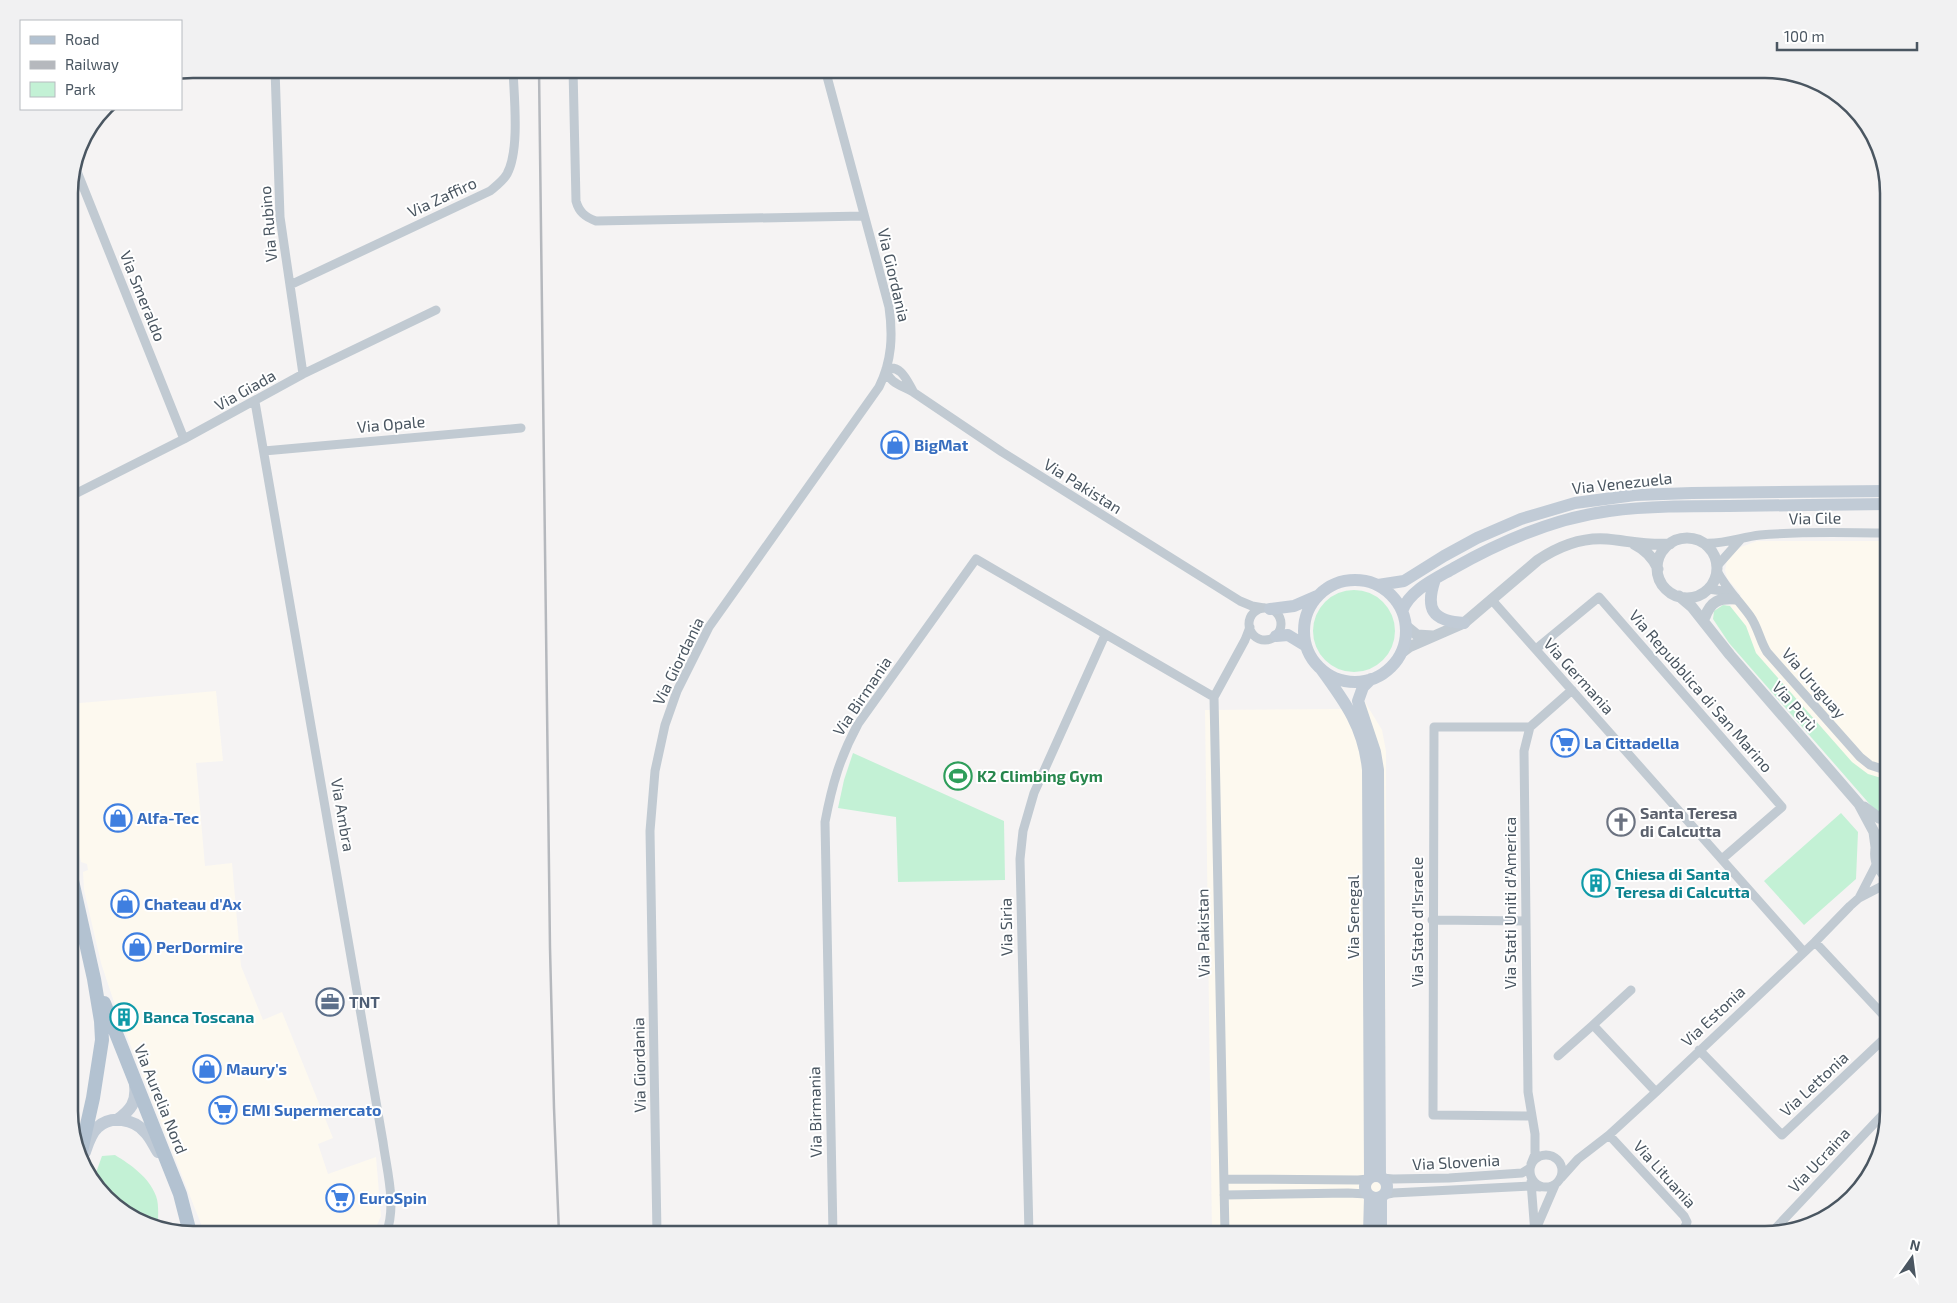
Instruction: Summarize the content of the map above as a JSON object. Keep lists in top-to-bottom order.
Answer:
{
  "streets": {
    "main road": ["Via Venezuela", "Via Senegal", "Via Aurelia Nord"],
    "street": [
      "Via Zaffiro",
      "Via Rubino",
      "Via Giordania",
      "Via Smeraldo",
      "Via Giada",
      "Via Opale",
      "Via Pakistan",
      "Via Cile",
      "Via Germania",
      "Via Uruguay",
      "Via Repubblica di San Marino",
      "Via Birmania",
      "Via Perù",
      "Via Ambra",
      "Via Stati Uniti d'America",
      "Via Stato d'Israele",
      "Via Siria",
      "Via Estonia",
      "Via Lettonia",
      "Via Ucraina",
      "Via Slovenia",
      "Via Lituania"
    ]
  },
  "crossings": [
    ["Via Zaffiro", "Via Rubino"],
    ["Via Rubino", "Via Giada"],
    ["Via Giordania", "Via Pakistan"],
    ["Via Smeraldo", "Via Giada"],
    ["Via Giada", "Via Ambra"],
    ["Via Opale", "Via Ambra"],
    ["Via Venezuela", "Via Pakistan"],
    ["Via Venezuela", "Via Perù"],
    ["Via Venezuela", "Via Senegal"],
    ["Via Pakistan", "Via Birmania"],
    ["Via Pakistan", "Via Slovenia"],
    ["Via Cile", "Via Uruguay"],
    ["Via Cile", "Via Perù"],
    ["Via Germania", "Via Repubblica di San Marino"],
    ["Via Germania", "Via Perù"],
    ["Via Germania", "Via Estonia"],
    ["Via Uruguay", "Via Perù"],
    ["Via Birmania", "Via Siria"],
    ["Via Perù", "Via Senegal"],
    ["Via Perù", "Via Estonia"],
    ["Via Stati Uniti d'America", "Via Stato d'Israele"],
    ["Via Stati Uniti d'America", "Via Estonia"],
    ["Via Stati Uniti d'America", "Via Slovenia"],
    ["Via Senegal", "Via Slovenia"],
    ["Via Estonia", "Via Lettonia"],
    ["Via Estonia", "Via Slovenia"],
    ["Via Estonia", "Via Lituania"]
  ],
  "places": {
    "shop": [
      "BigMat",
      "Alfa-Tec",
      "Chateau d'Ax",
      "PerDormire",
      "Maury's"
    ],
    "supermarket": ["La Cittadella", "EMI Supermercato", "EuroSpin"],
    "sports": ["K2 Climbing Gym"],
    "church": ["Santa Teresa di Calcutta"],
    "building": ["Chiesa di Santa Teresa di Calcutta", "Banca Toscana"],
    "office": ["TNT"]
  },
  "legend": ["Road", "Railway", "Park"],
  "scale_bar": "100 m",
  "north": "top"
}
